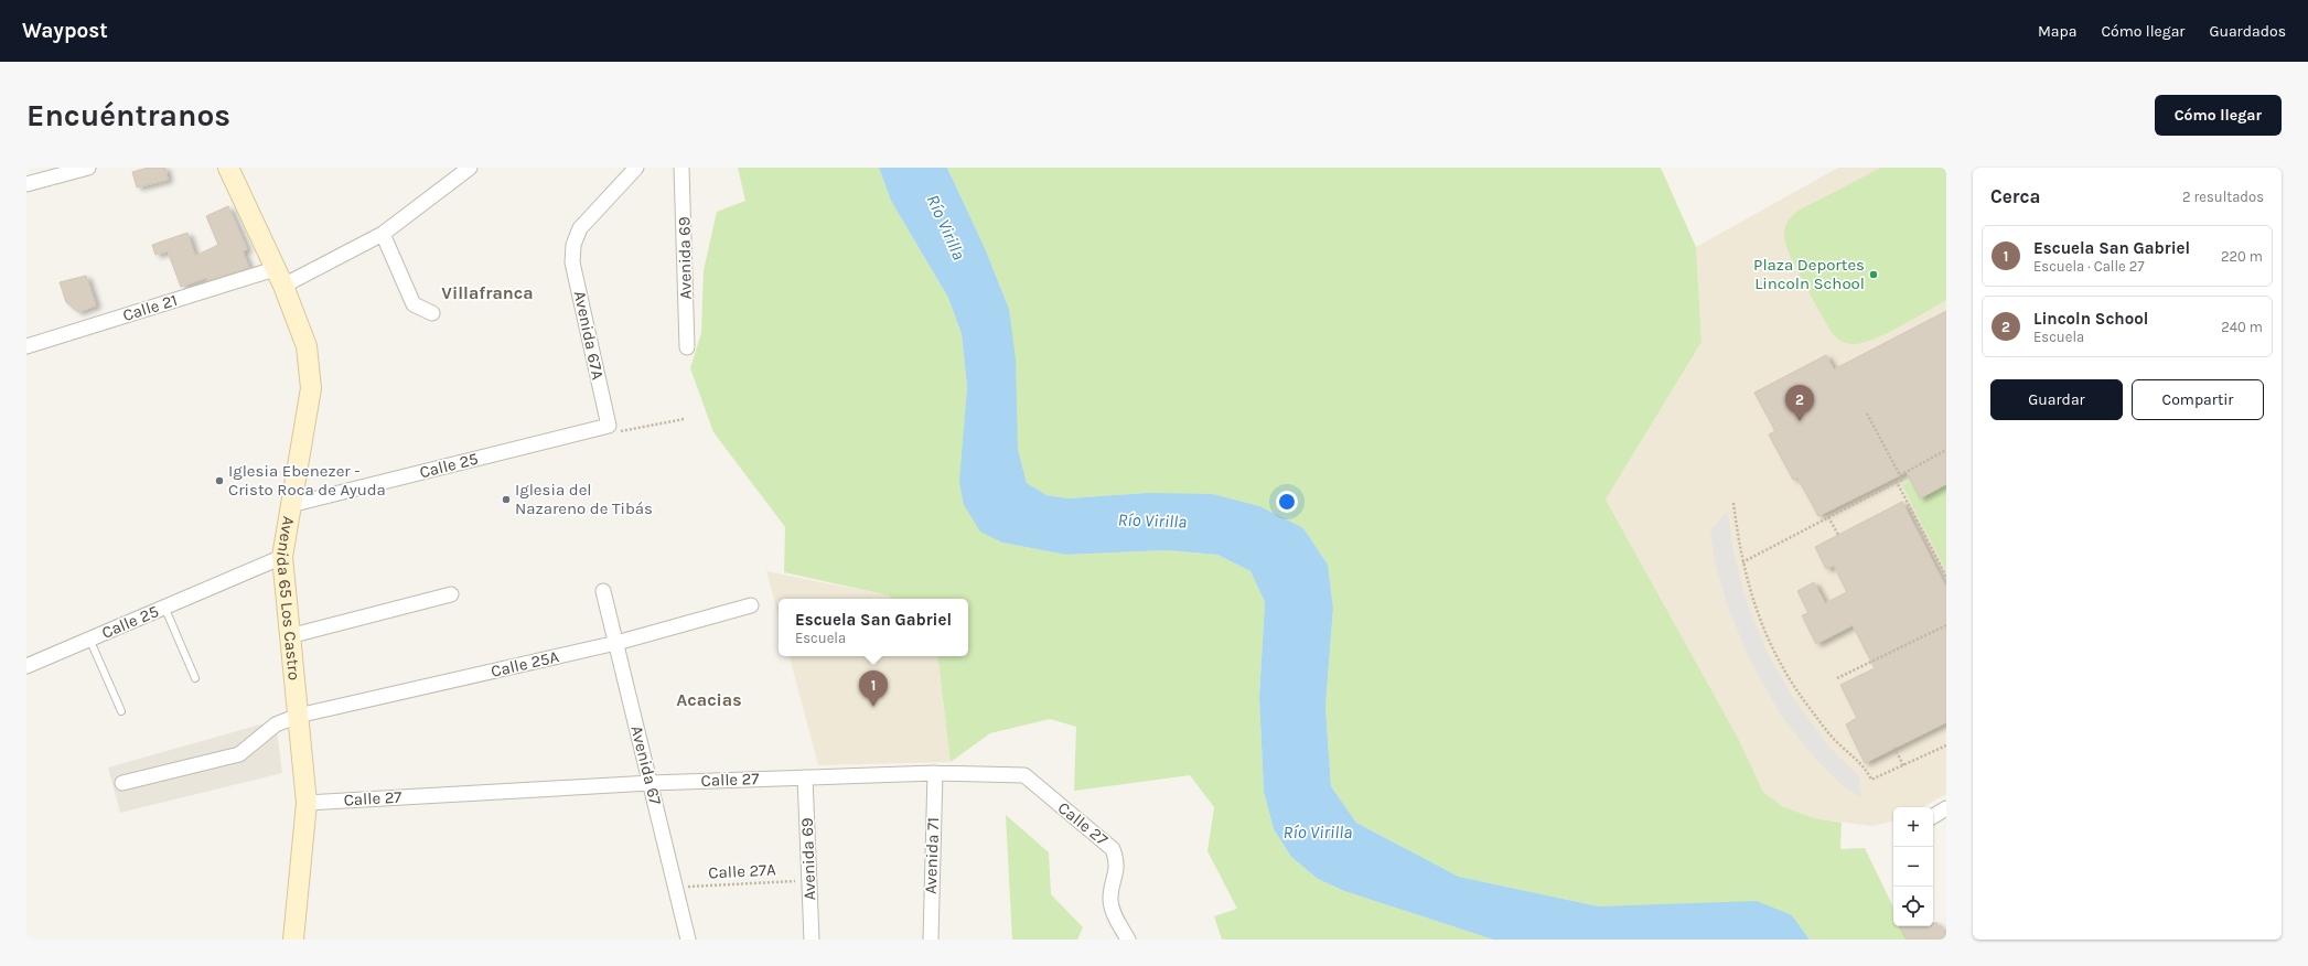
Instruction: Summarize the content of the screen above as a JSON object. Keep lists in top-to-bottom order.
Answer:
{
  "streets": {
    "street": [
      "Avenida 69",
      "Calle 21",
      "Avenida 67A",
      "Calle 25",
      "Avenida 65 Los Castro",
      "Calle 25A",
      "Avenida 67",
      "Calle 27",
      "Avenida 71"
    ],
    "path": ["Calle 27A"]
  },
  "crossings": [
    ["Avenida 69", "Calle 27"],
    ["Avenida 69", "Calle 27A"],
    ["Calle 21", "Avenida 65 Los Castro"],
    ["Avenida 67A", "Calle 25"],
    ["Calle 25", "Avenida 65 Los Castro"],
    ["Avenida 65 Los Castro", "Calle 25A"],
    ["Avenida 65 Los Castro", "Calle 27"],
    ["Calle 25A", "Avenida 67"],
    ["Avenida 67", "Calle 27"],
    ["Avenida 67", "Calle 27A"],
    ["Calle 27", "Avenida 71"]
  ],
  "districts": ["Villafranca", "Acacias"],
  "water": ["Río Virilla"],
  "places": ["Plaza Deportes Lincoln School", "Iglesia Ebenezer - Cristo Roca de Ayuda", "Iglesia del Nazareno de Tibás"],
  "page": {
    "header": "Waypost",
    "nav": ["Mapa", "Cómo llegar", "Guardados"],
    "buttons": [
      "Cómo llegar",
      ["Guardar", "Compartir"]
    ],
    "title": "Encuéntranos",
    "heading": ["Cerca", "2 resultados"],
    "list": [
      {
        "mark": "1",
        "name": "Escuela San Gabriel",
        "note": "Escuela · Calle 27",
        "value": "220 m"
      },
      {
        "mark": "2",
        "name": "Lincoln School",
        "note": "Escuela",
        "value": "240 m"
      }
    ],
    "pins": ["2", "1"],
    "popup": ["Escuela San Gabriel", "Escuela"],
    "map_buttons": ["+", "−"]
  }
}
